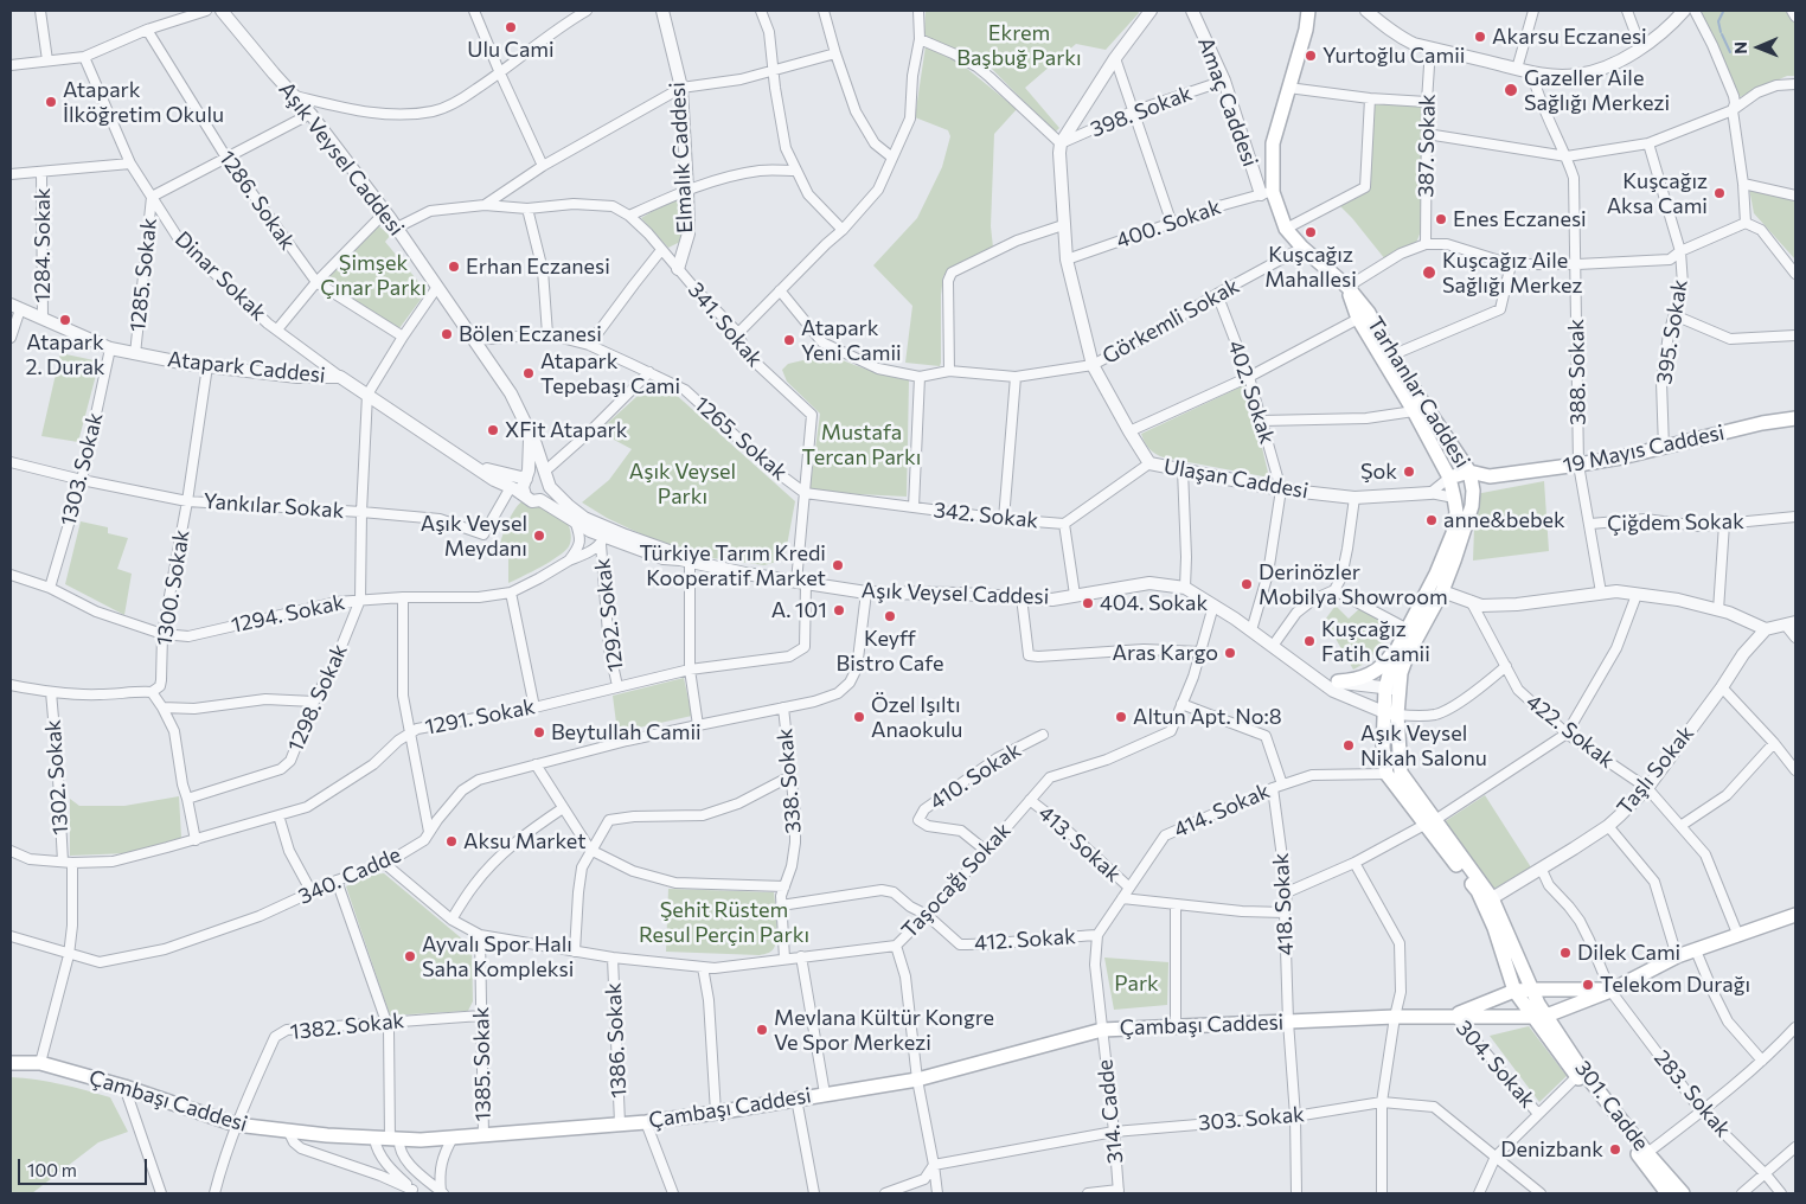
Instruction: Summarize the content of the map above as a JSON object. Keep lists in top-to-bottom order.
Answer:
{
  "streets": {
    "main road": [
      "Tarhanlar Caddesi",
      "19 Mayıs Caddesi",
      "Çambaşı Caddesi",
      "301. Cadde"
    ],
    "street": [
      "Amaç Caddesi",
      "398. Sokak",
      "387. Sokak",
      "Elmalık Caddesi",
      "Aşık Veysel Caddesi",
      "1286. Sokak",
      "400. Sokak",
      "1284. Sokak",
      "1285. Sokak",
      "Dinar Sokak",
      "Görkemli Sokak",
      "341. Sokak",
      "395. Sokak",
      "Atapark Caddesi",
      "388. Sokak",
      "402. Sokak",
      "1265. Sokak",
      "1303. Sokak",
      "Ulaşan Caddesi",
      "Yankılar Sokak",
      "342. Sokak",
      "Çiğdem Sokak",
      "1300. Sokak",
      "1294. Sokak",
      "1292. Sokak",
      "1298. Sokak",
      "1291. Sokak",
      "422. Sokak",
      "Taşlı Sokak",
      "410. Sokak",
      "1302. Sokak",
      "338. Sokak",
      "414. Sokak",
      "413. Sokak",
      "340. Cadde",
      "Taşocağı Sokak",
      "418. Sokak",
      "412. Sokak",
      "1382. Sokak",
      "1386. Sokak",
      "1385. Sokak",
      "304. Sokak",
      "283. Sokak",
      "314. Cadde",
      "303. Sokak"
    ]
  },
  "crossings": [
    ["Amaç Caddesi", "398. Sokak"],
    ["Amaç Caddesi", "400. Sokak"],
    ["Amaç Caddesi", "Tarhanlar Caddesi"],
    ["398. Sokak", "Ulaşan Caddesi"],
    ["Elmalık Caddesi", "341. Sokak"],
    ["Aşık Veysel Caddesi", "341. Sokak"],
    ["Aşık Veysel Caddesi", "Atapark Caddesi"],
    ["Aşık Veysel Caddesi", "402. Sokak"],
    ["Aşık Veysel Caddesi", "Tarhanlar Caddesi"],
    ["Aşık Veysel Caddesi", "1265. Sokak"],
    ["Aşık Veysel Caddesi", "1294. Sokak"],
    ["Aşık Veysel Caddesi", "1292. Sokak"],
    ["Aşık Veysel Caddesi", "1291. Sokak"],
    ["Aşık Veysel Caddesi", "340. Cadde"],
    ["Aşık Veysel Caddesi", "Taşocağı Sokak"],
    ["400. Sokak", "Tarhanlar Caddesi"],
    ["400. Sokak", "Ulaşan Caddesi"],
    ["1284. Sokak", "Atapark Caddesi"],
    ["1285. Sokak", "Dinar Sokak"],
    ["1285. Sokak", "Atapark Caddesi"],
    ["Dinar Sokak", "Atapark Caddesi"],
    ["Görkemli Sokak", "402. Sokak"],
    ["Görkemli Sokak", "Tarhanlar Caddesi"],
    ["Görkemli Sokak", "Ulaşan Caddesi"],
    ["341. Sokak", "1265. Sokak"],
    ["341. Sokak", "342. Sokak"],
    ["341. Sokak", "1291. Sokak"],
    ["395. Sokak", "19 Mayıs Caddesi"],
    ["Atapark Caddesi", "1303. Sokak"],
    ["Atapark Caddesi", "Yankılar Sokak"],
    ["Atapark Caddesi", "1300. Sokak"],
    ["388. Sokak", "19 Mayıs Caddesi"],
    ["388. Sokak", "Çiğdem Sokak"],
    ["402. Sokak", "Ulaşan Caddesi"],
    ["Tarhanlar Caddesi", "Taşlı Sokak"],
    ["Tarhanlar Caddesi", "414. Sokak"],
    ["Tarhanlar Caddesi", "Çambaşı Caddesi"],
    ["Tarhanlar Caddesi", "301. Cadde"],
    ["1265. Sokak", "342. Sokak"],
    ["1303. Sokak", "Yankılar Sokak"],
    ["1303. Sokak", "1294. Sokak"],
    ["Ulaşan Caddesi", "342. Sokak"],
    ["Yankılar Sokak", "1300. Sokak"],
    ["1300. Sokak", "1294. Sokak"],
    ["1294. Sokak", "1292. Sokak"],
    ["1294. Sokak", "1298. Sokak"],
    ["1292. Sokak", "1291. Sokak"],
    ["1291. Sokak", "1302. Sokak"],
    ["422. Sokak", "Taşlı Sokak"],
    ["422. Sokak", "Çambaşı Caddesi"],
    ["Taşlı Sokak", "283. Sokak"],
    ["410. Sokak", "Taşocağı Sokak"],
    ["1302. Sokak", "340. Cadde"],
    ["1302. Sokak", "Çambaşı Caddesi"],
    ["338. Sokak", "340. Cadde"],
    ["338. Sokak", "Taşocağı Sokak"],
    ["338. Sokak", "412. Sokak"],
    ["414. Sokak", "413. Sokak"],
    ["414. Sokak", "418. Sokak"],
    ["414. Sokak", "412. Sokak"],
    ["414. Sokak", "Çambaşı Caddesi"],
    ["414. Sokak", "314. Cadde"],
    ["413. Sokak", "Taşocağı Sokak"],
    ["Taşocağı Sokak", "418. Sokak"],
    ["Taşocağı Sokak", "412. Sokak"],
    ["Taşocağı Sokak", "1386. Sokak"],
    ["Taşocağı Sokak", "1385. Sokak"],
    ["418. Sokak", "Çambaşı Caddesi"],
    ["418. Sokak", "303. Sokak"],
    ["Çambaşı Caddesi", "1382. Sokak"],
    ["Çambaşı Caddesi", "1386. Sokak"],
    ["Çambaşı Caddesi", "1385. Sokak"],
    ["Çambaşı Caddesi", "304. Sokak"],
    ["Çambaşı Caddesi", "283. Sokak"],
    ["Çambaşı Caddesi", "301. Cadde"],
    ["Çambaşı Caddesi", "314. Cadde"],
    ["1382. Sokak", "1385. Sokak"],
    ["314. Cadde", "303. Sokak"]
  ],
  "parks": [
    "Ekrem Başbuğ Parkı",
    "Şimşek Çınar Parkı",
    "Mustafa Tercan Parkı",
    "Aşık Veysel Parkı",
    "Şehit Rüstem Resul Perçin Parkı",
    "Park"
  ],
  "places": [
    "Ulu Cami",
    "Akarsu Eczanesi",
    "Yurtoğlu Camii",
    "Gazeller Aile Sağlığı Merkezi",
    "Atapark İlköğretim Okulu",
    "Kuşcağız Aksa Cami",
    "Enes Eczanesi",
    "Kuşcağız Mahallesi",
    "Erhan Eczanesi",
    "Kuşcağız Aile Sağlığı Merkez",
    "Atapark 2. Durak",
    "Bölen Eczanesi",
    "Atapark Yeni Camii",
    "Atapark Tepebaşı Cami",
    "XFit Atapark",
    "Şok",
    "anne&bebek",
    "Aşık Veysel Meydanı",
    "Türkiye Tarım Kredi Kooperatif Market",
    "Derinözler Mobilya Showroom",
    "404. Sokak",
    "A. 101",
    "Keyff Bistro Cafe",
    "Kuşcağız Fatih Camii",
    "Aras Kargo",
    "Özel Işıltı Anaokulu",
    "Altun Apt. No:8",
    "Beytullah Camii",
    "Aşık Veysel Nikah Salonu",
    "Aksu Market",
    "Dilek Cami",
    "Ayvalı Spor Halı Saha Kompleksi",
    "Telekom Durağı",
    "Mevlana Kültür Kongre Ve Spor Merkezi",
    "Denizbank"
  ],
  "scale_bar": "100 m",
  "north": "left"
}
